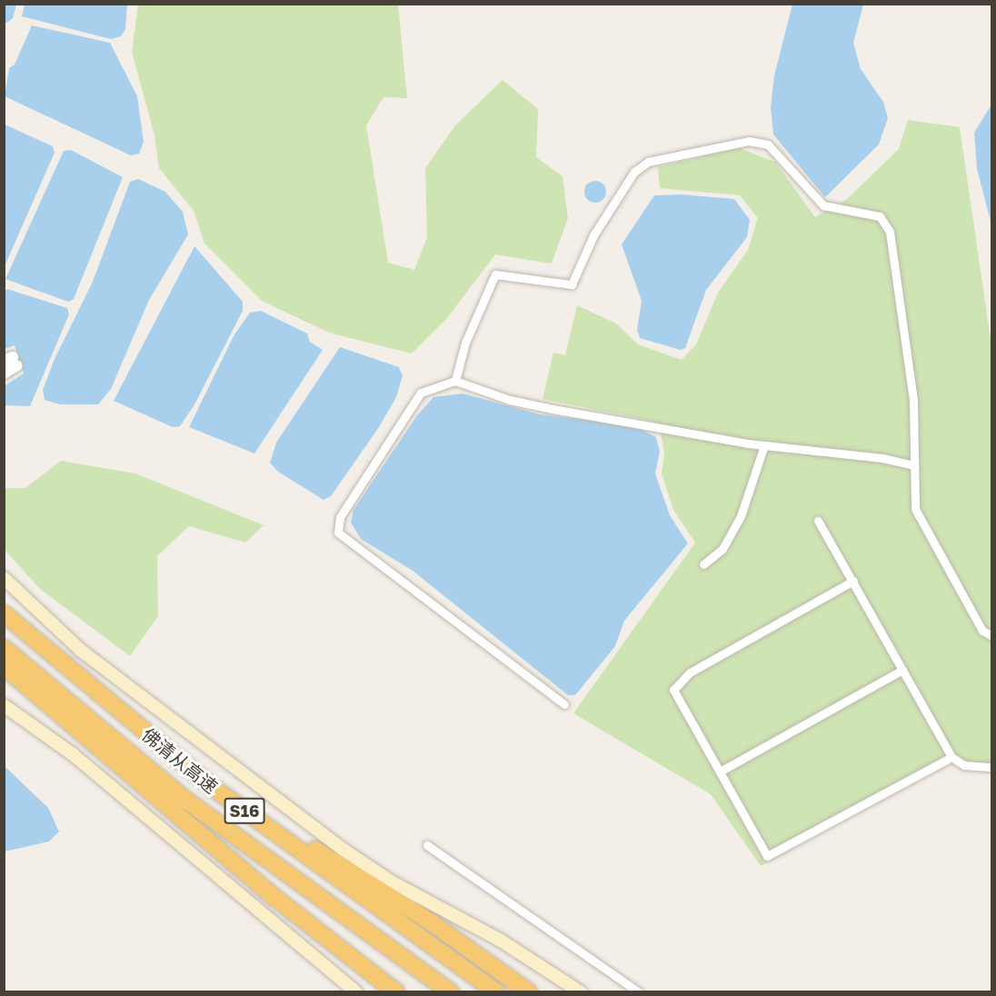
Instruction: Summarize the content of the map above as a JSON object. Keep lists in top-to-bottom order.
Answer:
{
  "streets": {
    "highway": ["佛清从高速", "S16"]
  }
}
